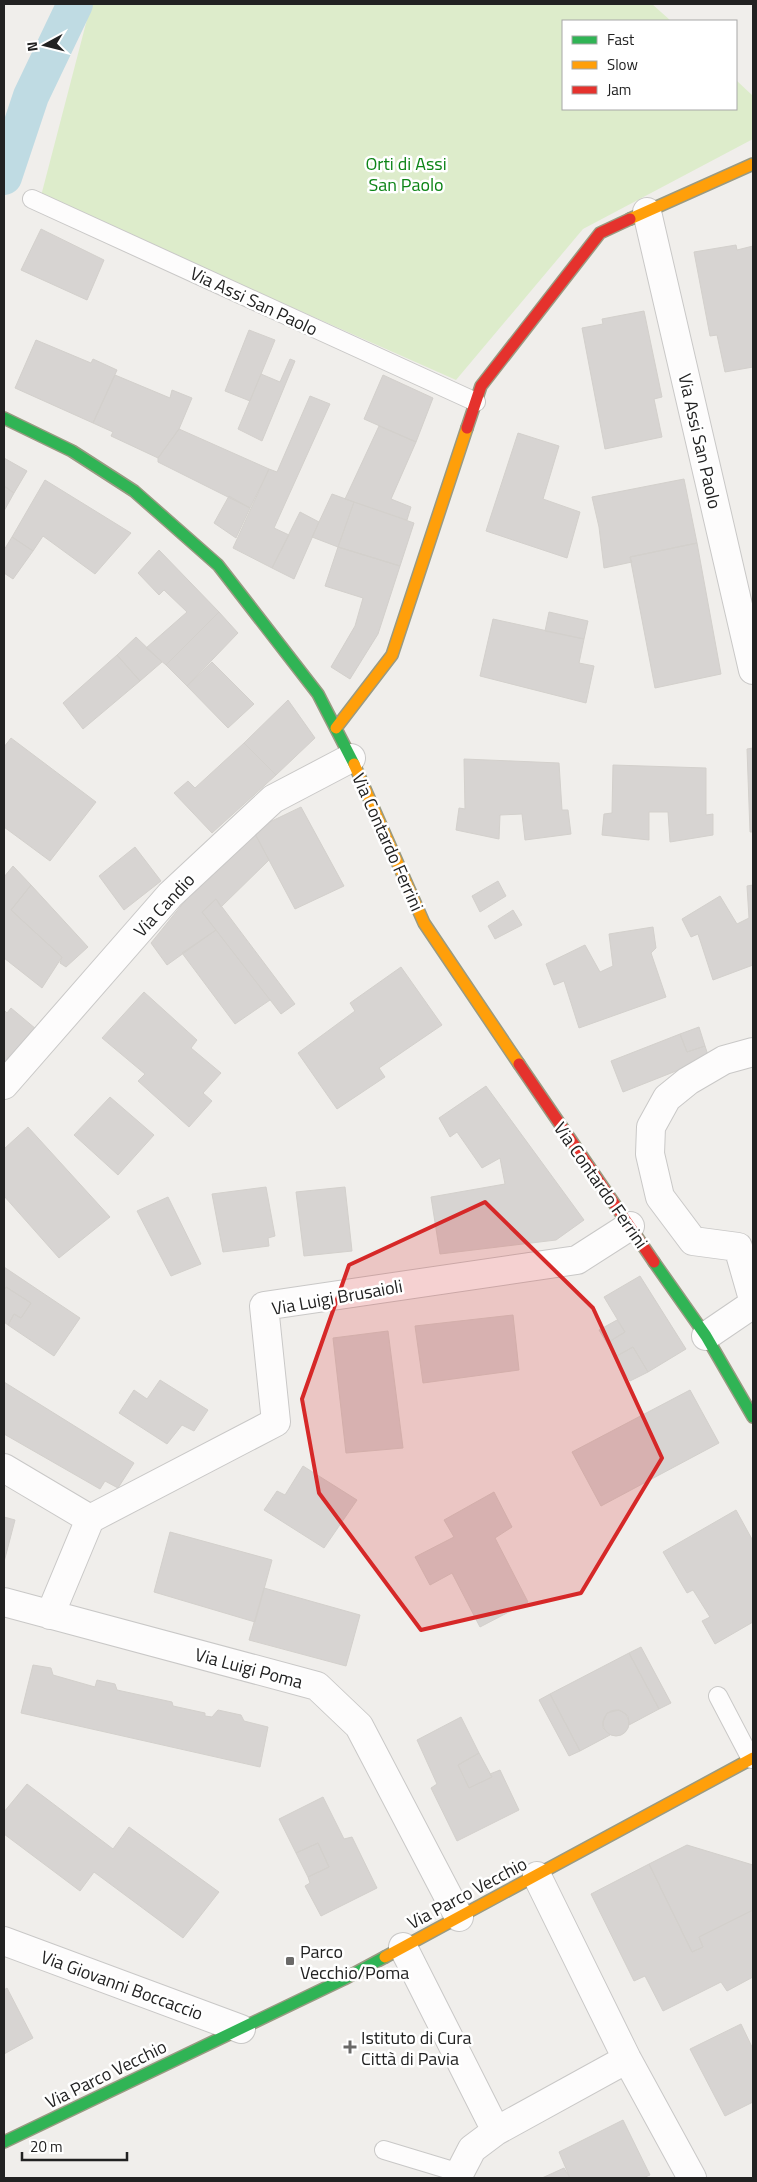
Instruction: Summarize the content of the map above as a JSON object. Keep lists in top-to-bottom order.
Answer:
{
  "streets": {
    "street": [
      "Via Assi San Paolo",
      "Via Contardo Ferrini",
      "Via Candio",
      "Via Luigi Brusaioli",
      "Via Luigi Poma",
      "Via Parco Vecchio",
      "Via Giovanni Boccaccio"
    ]
  },
  "crossings": [
    ["Via Contardo Ferrini", "Via Candio"],
    ["Via Contardo Ferrini", "Via Luigi Brusaioli"],
    ["Via Luigi Poma", "Via Parco Vecchio"],
    ["Via Parco Vecchio", "Via Giovanni Boccaccio"]
  ],
  "parks": ["Orti di Assi San Paolo"],
  "places": {
    "transit": ["Parco Vecchio/Poma"],
    "health": ["Istituto di Cura Città di Pavia"]
  },
  "legend": ["Fast", "Slow", "Jam"],
  "scale_bar": "20 m",
  "north": "left"
}
